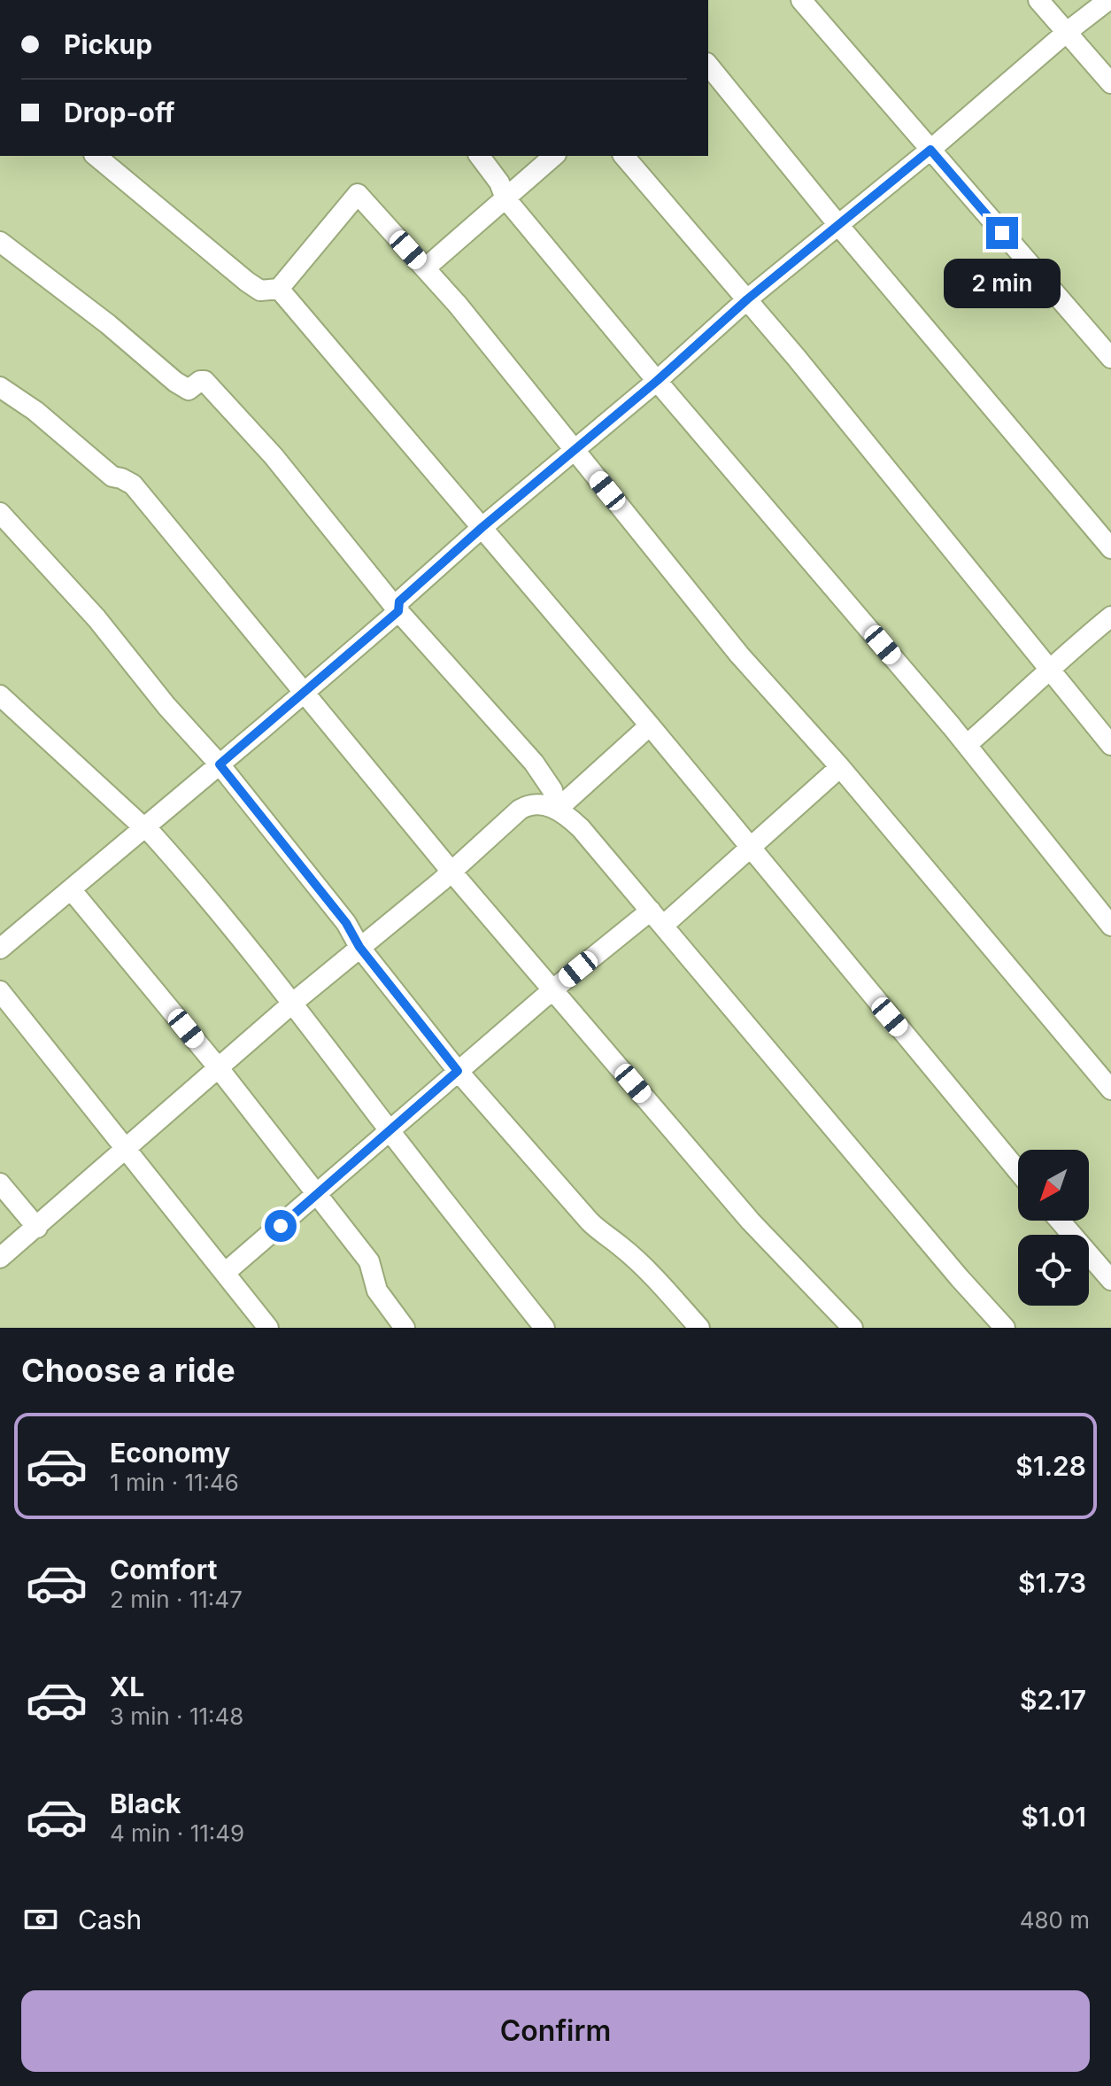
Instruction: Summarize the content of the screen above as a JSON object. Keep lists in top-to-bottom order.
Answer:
{
  "north": "bottom left",
  "page": {
    "banner": ["Pickup", "Drop-off"],
    "bubble": "2 min",
    "heading": "Choose a ride",
    "list": [
      {
        "name": "Economy",
        "note": "1 min · 11:46",
        "value": "$1.28"
      },
      {
        "name": "Comfort",
        "note": "2 min · 11:47",
        "value": "$1.73"
      },
      {
        "name": "XL",
        "note": "3 min · 11:48",
        "value": "$2.17"
      },
      {
        "name": "Black",
        "note": "4 min · 11:49",
        "value": "$1.01"
      }
    ],
    "pay": ["Cash", "480 m"],
    "buttons": "Confirm"
  }
}
